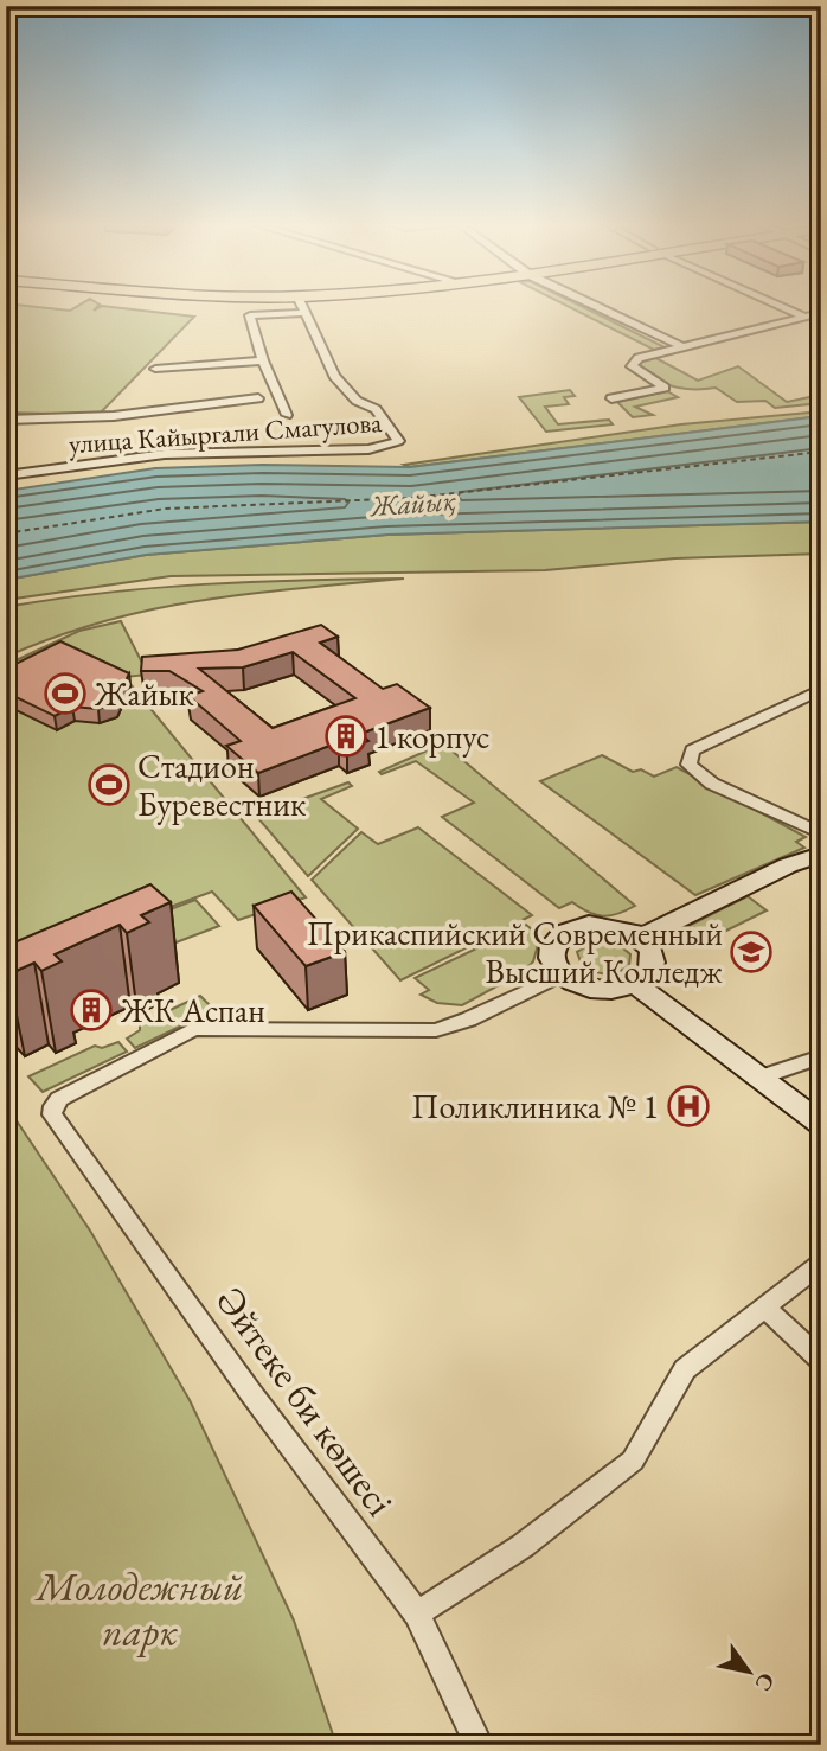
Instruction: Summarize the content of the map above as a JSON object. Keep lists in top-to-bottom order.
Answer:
{
  "streets": {
    "street": ["улица Кайыргали Смагулова", "Әйтеке би көшесі"]
  },
  "water": ["Жайық"],
  "parks": ["Молодежный парк"],
  "places": {
    "sports": ["Жайык", "Стадион Буревестник"],
    "building": ["1 корпус", "ЖК Аспан"],
    "school or university": ["Прикаспийский Современный Высший Колледж"],
    "hospital": ["Поликлиника № 1"]
  },
  "north": "bottom right"
}
